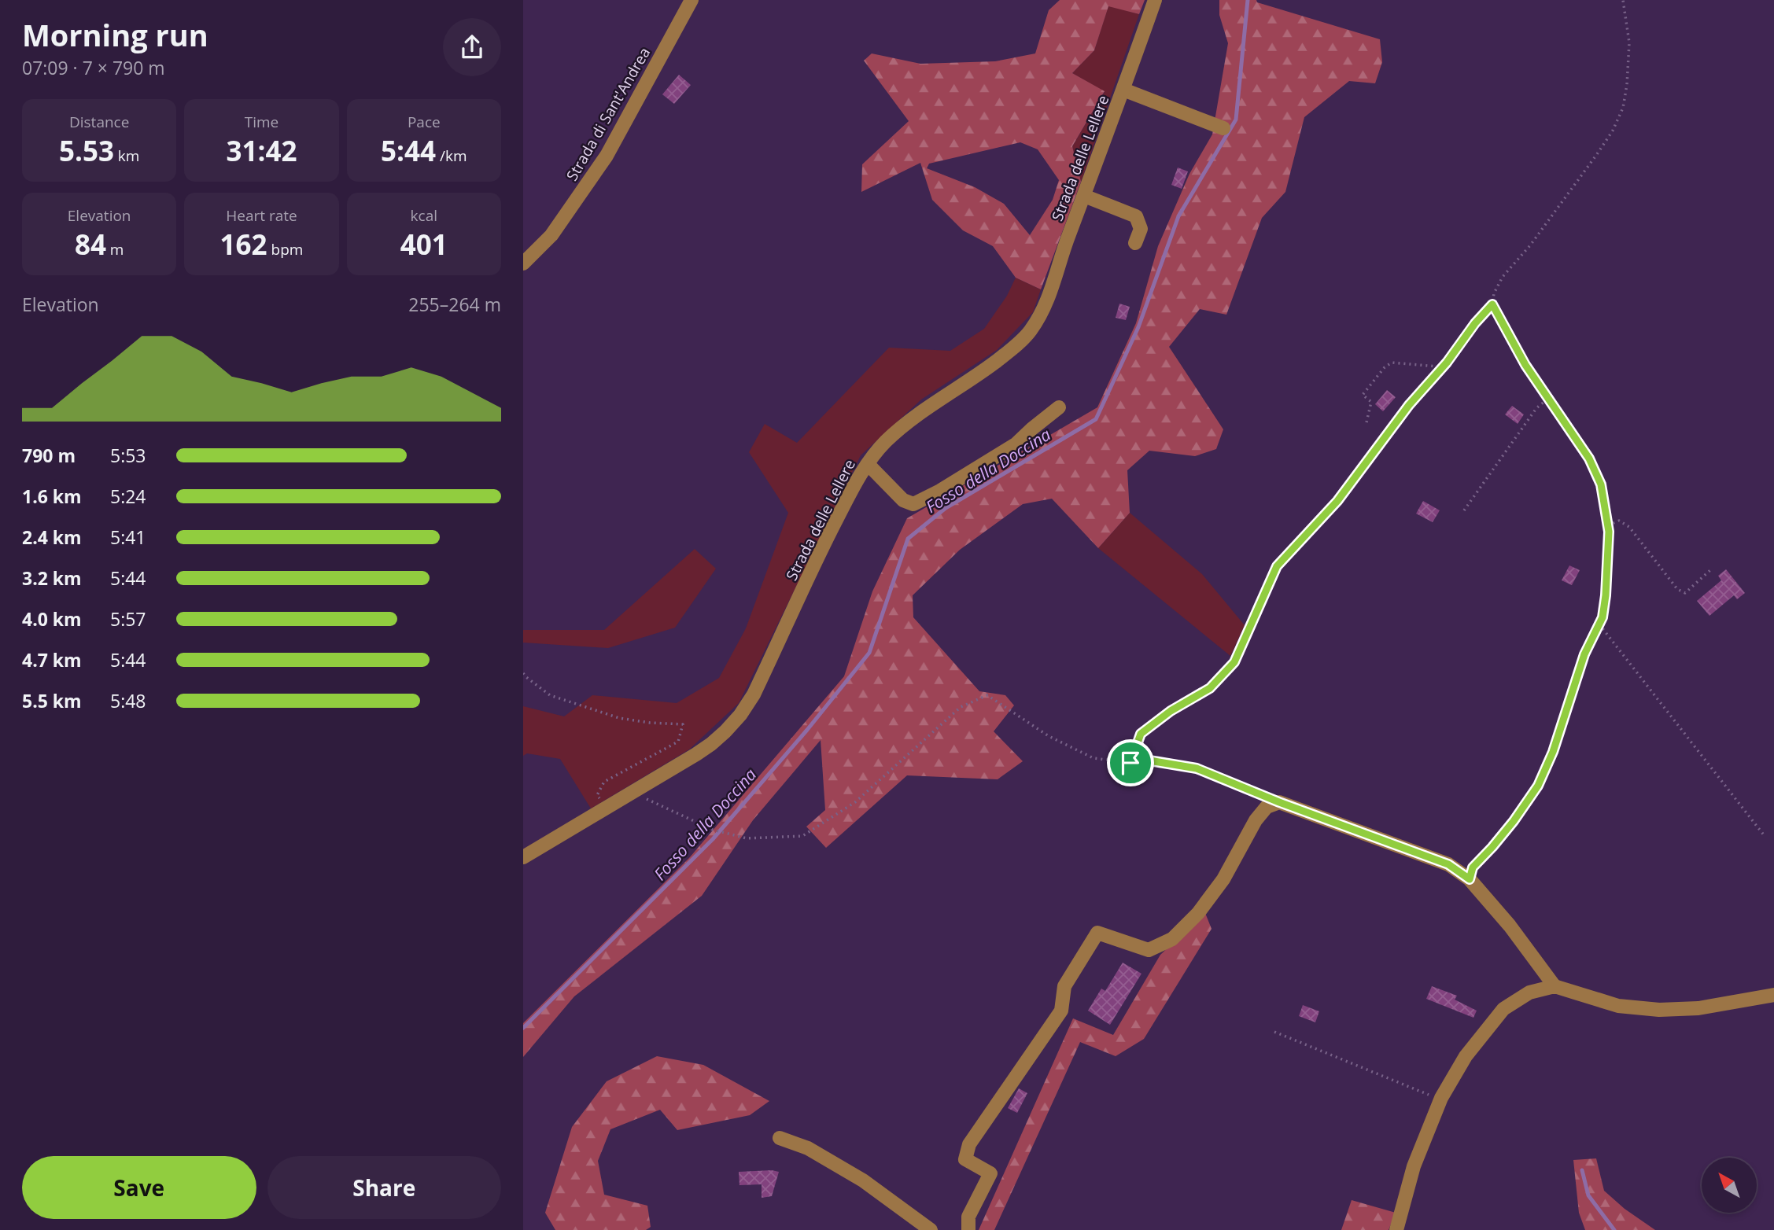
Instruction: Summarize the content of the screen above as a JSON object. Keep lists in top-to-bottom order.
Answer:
{
  "streets": {
    "street": ["Strada di Sant'Andrea", "Strada delle Lellere"]
  },
  "water": ["Fosso della Doccina"],
  "north": "top left",
  "page": {
    "heading": ["Morning run", "07:09 · 7 × 790 m"],
    "stats": [
      ["Distance", "5.53 km"],
      ["Time", "31:42"],
      ["Pace", "5:44 /km"],
      ["Elevation", "84 m"],
      ["Heart rate", "162 bpm"],
      ["kcal", "401"]
    ],
    "chart": ["Elevation", "255–264 m"],
    "list": [
      {
        "name": "790 m",
        "note": "5:53"
      },
      {
        "name": "1.6 km",
        "note": "5:24"
      },
      {
        "name": "2.4 km",
        "note": "5:41"
      },
      {
        "name": "3.2 km",
        "note": "5:44"
      },
      {
        "name": "4.0 km",
        "note": "5:57"
      },
      {
        "name": "4.7 km",
        "note": "5:44"
      },
      {
        "name": "5.5 km",
        "note": "5:48"
      }
    ],
    "buttons": ["Save", "Share"]
  }
}
